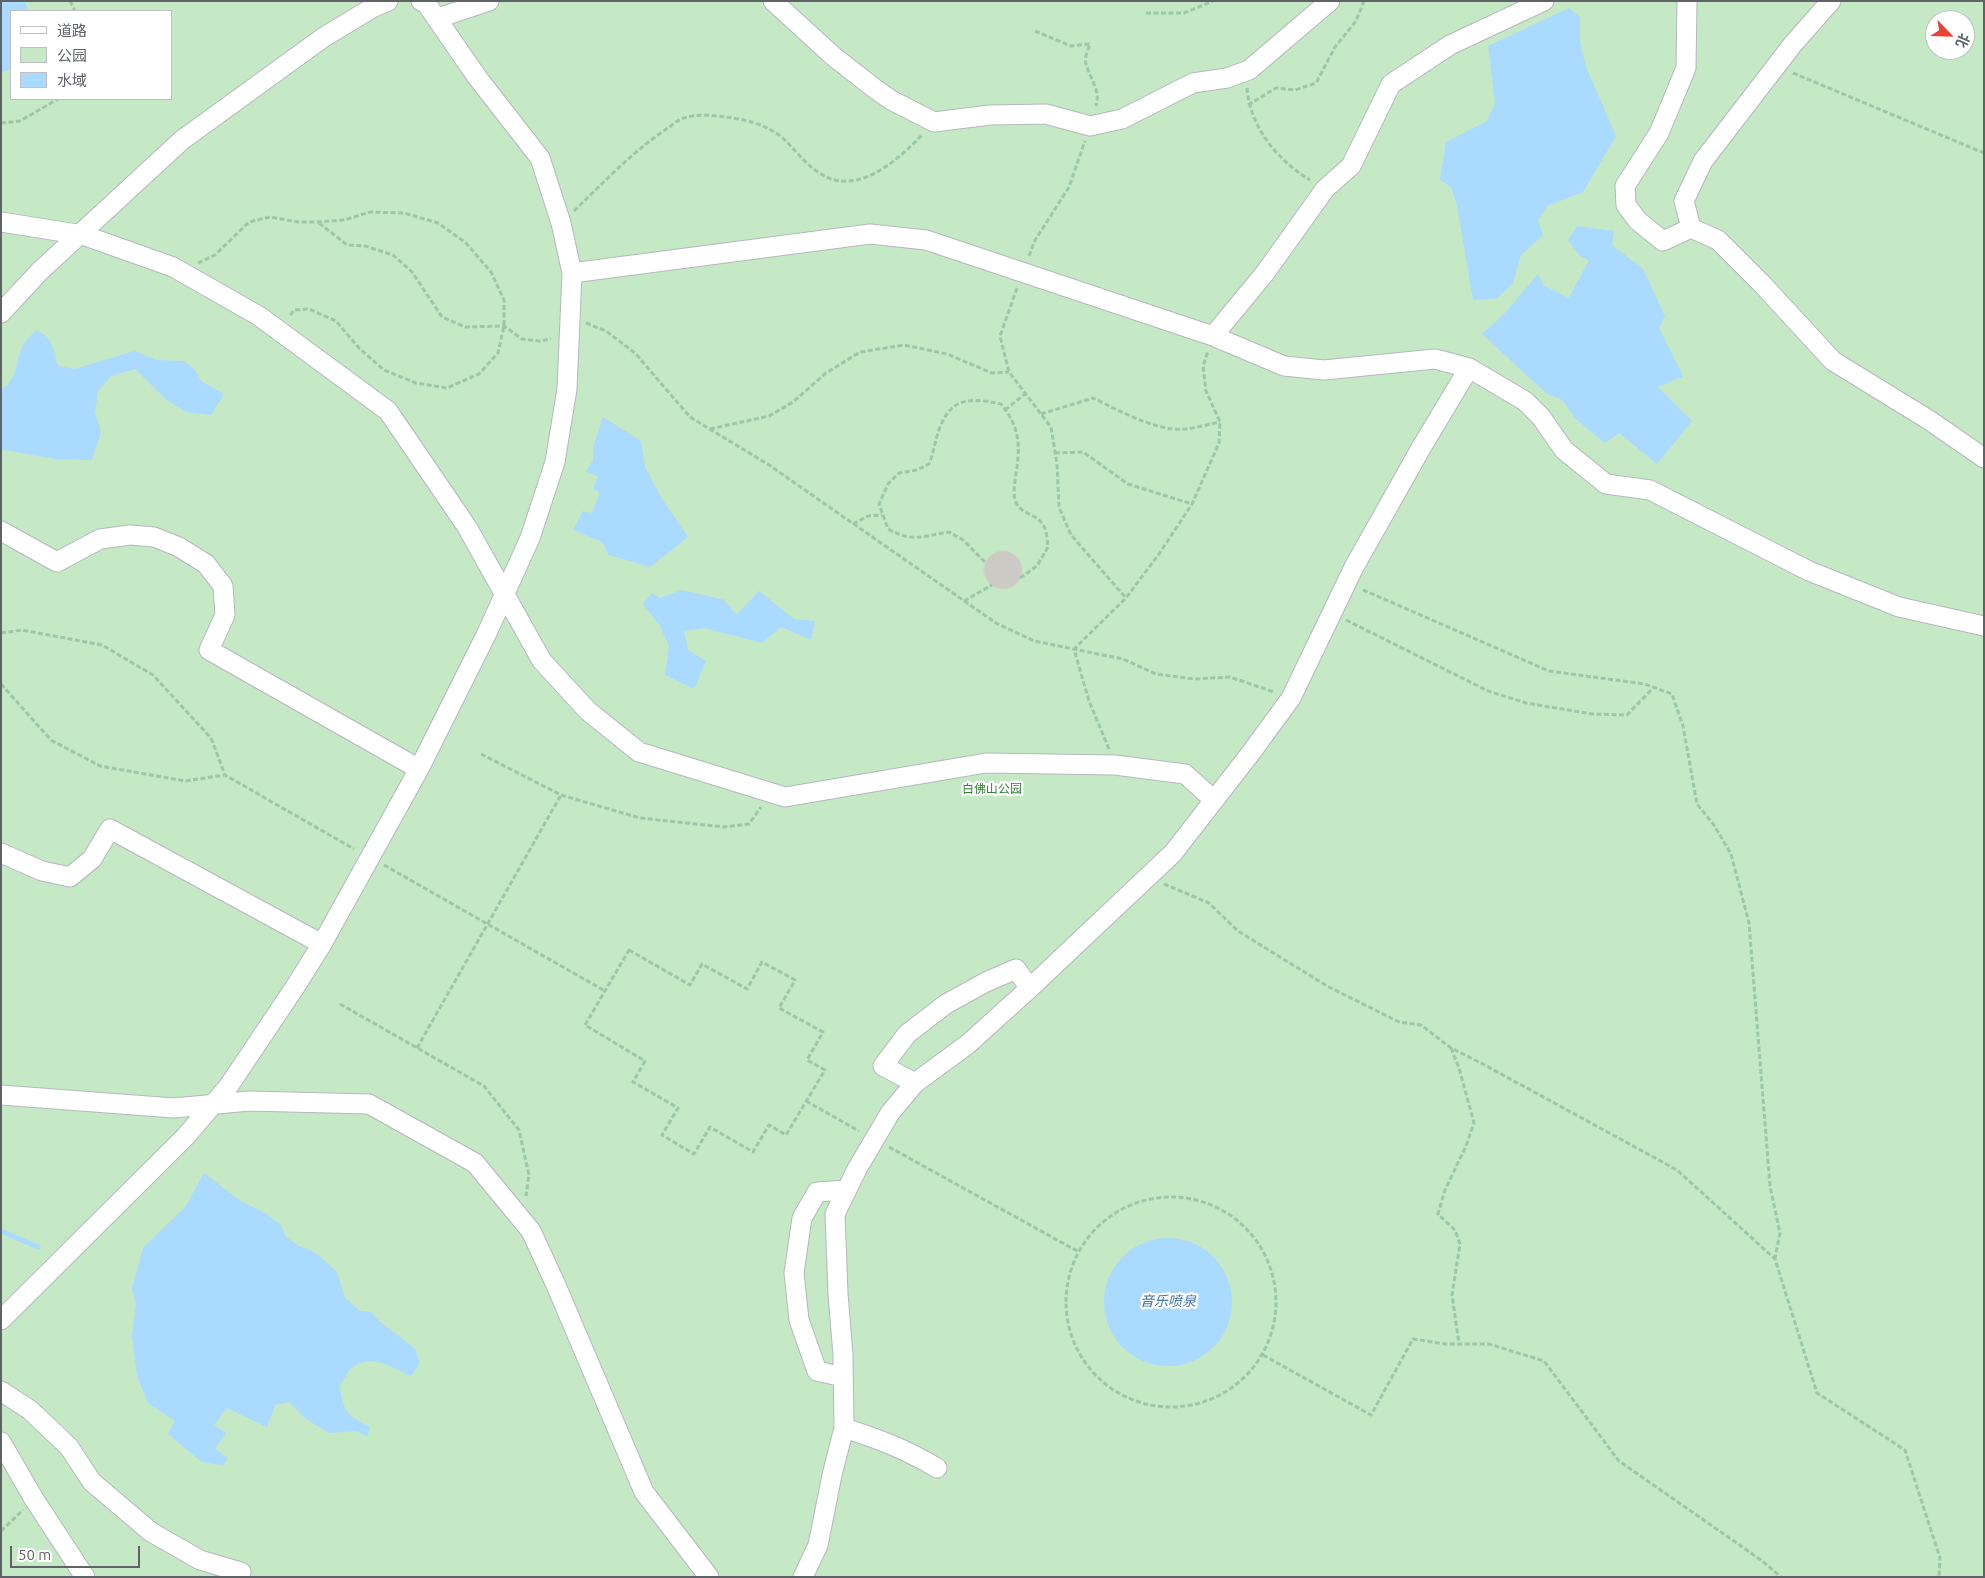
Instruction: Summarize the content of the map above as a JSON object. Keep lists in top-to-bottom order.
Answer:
{
  "water": ["音乐喷泉"],
  "parks": ["白佛山公园"],
  "legend": ["道路", "公园", "水域"],
  "scale_bar": "50 m",
  "north": "bottom right"
}
